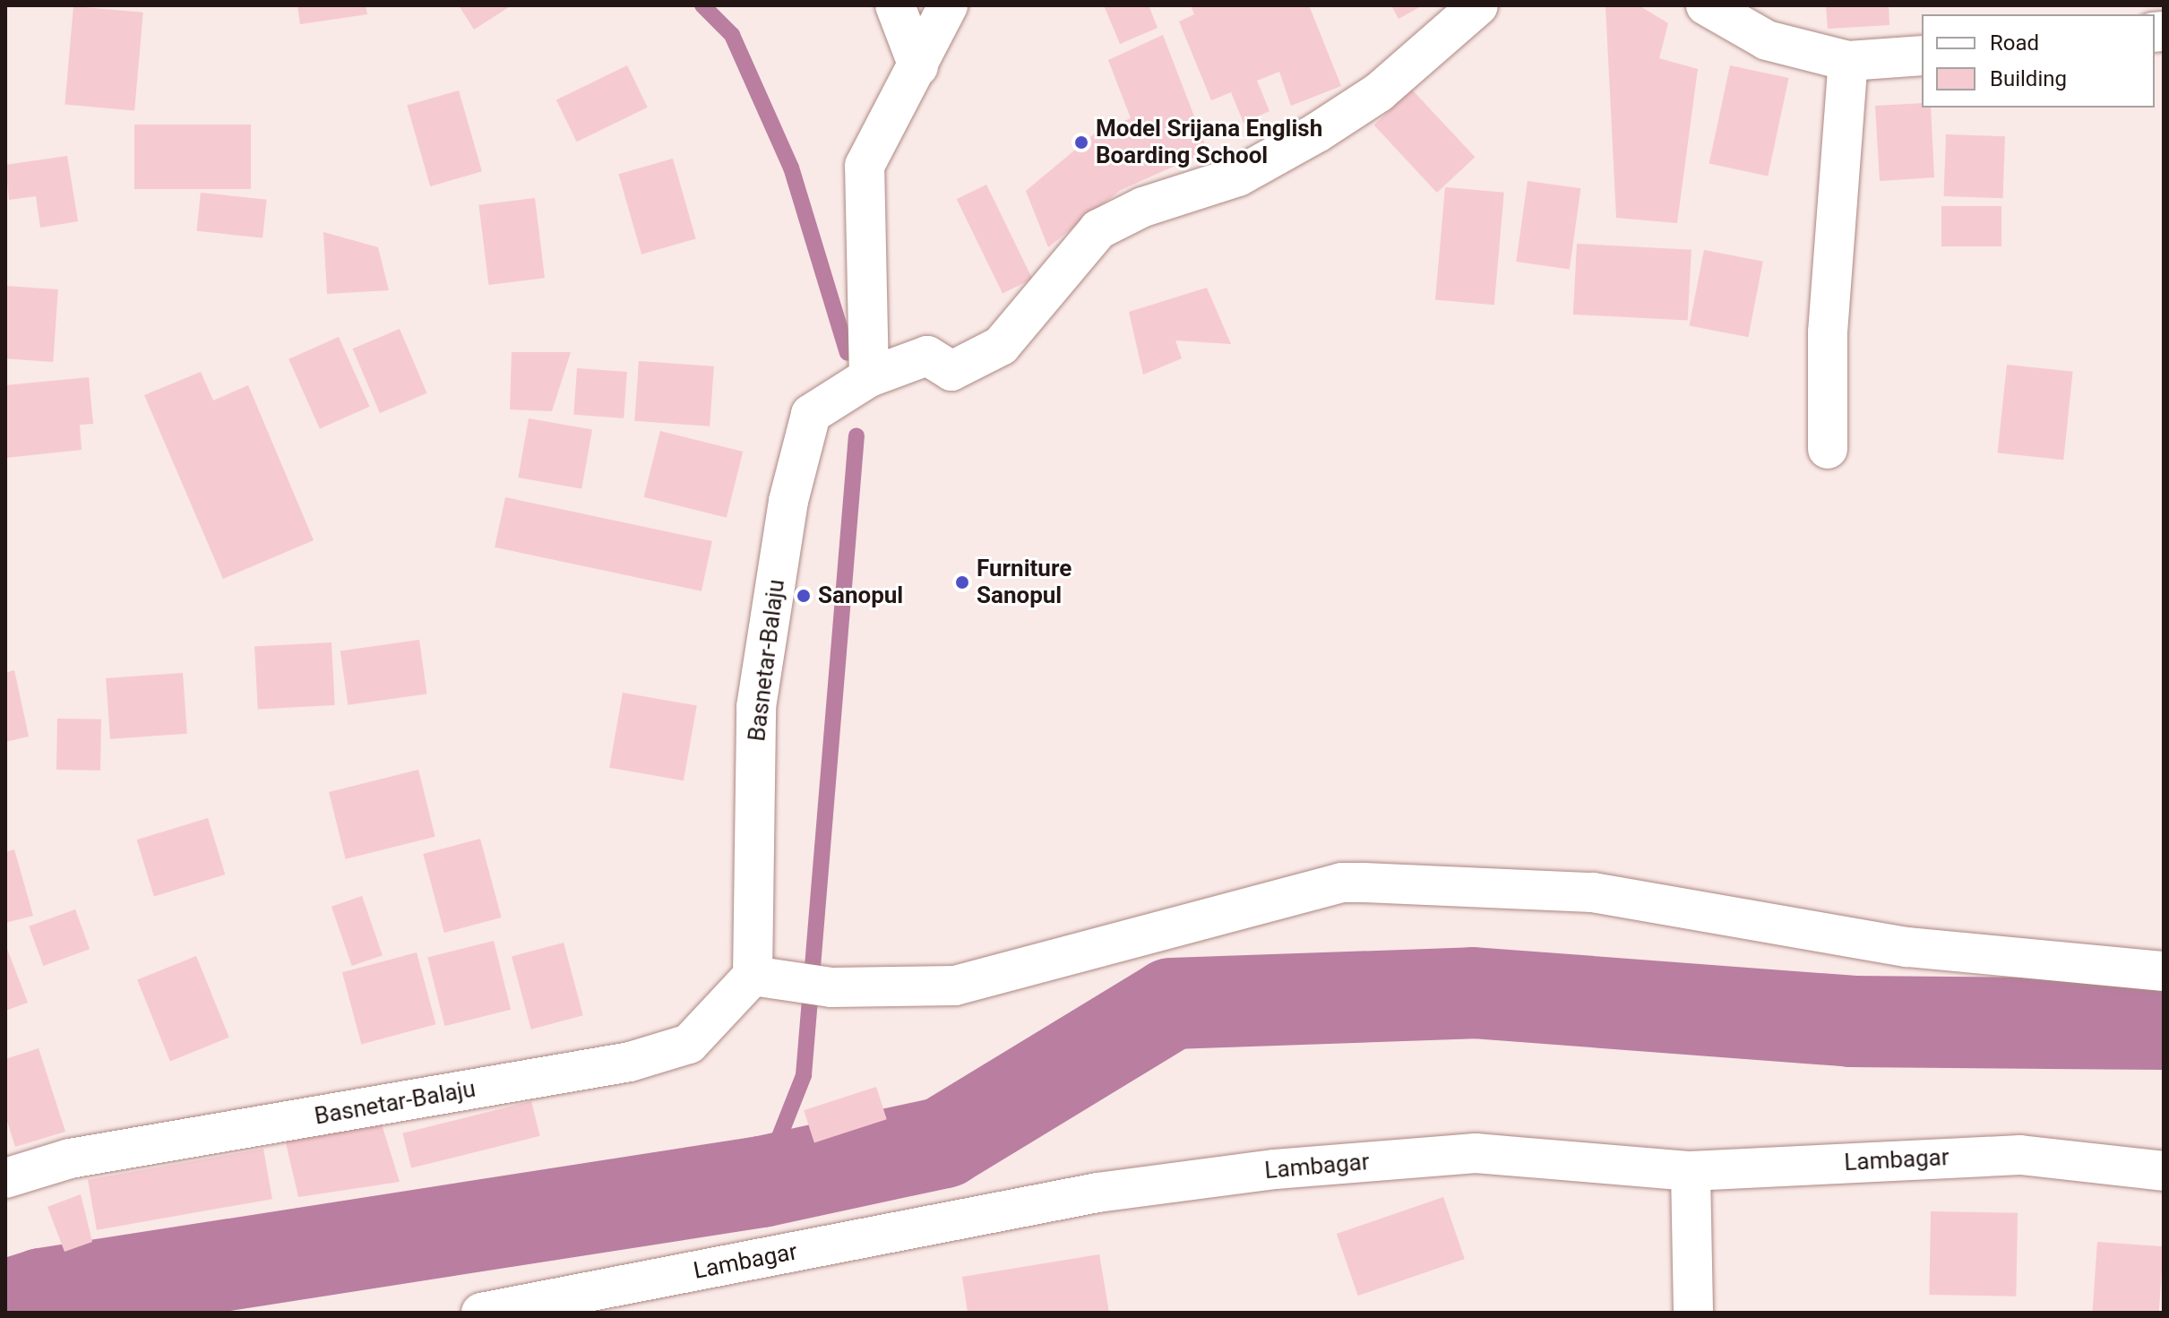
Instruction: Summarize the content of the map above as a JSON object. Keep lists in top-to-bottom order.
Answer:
{
  "streets": {
    "street": ["Basnetar-Balaju", "Lambagar"]
  },
  "places": ["Model Srijana English Boarding School", "Furniture Sanopul", "Sanopul"],
  "legend": ["Road", "Building"]
}
